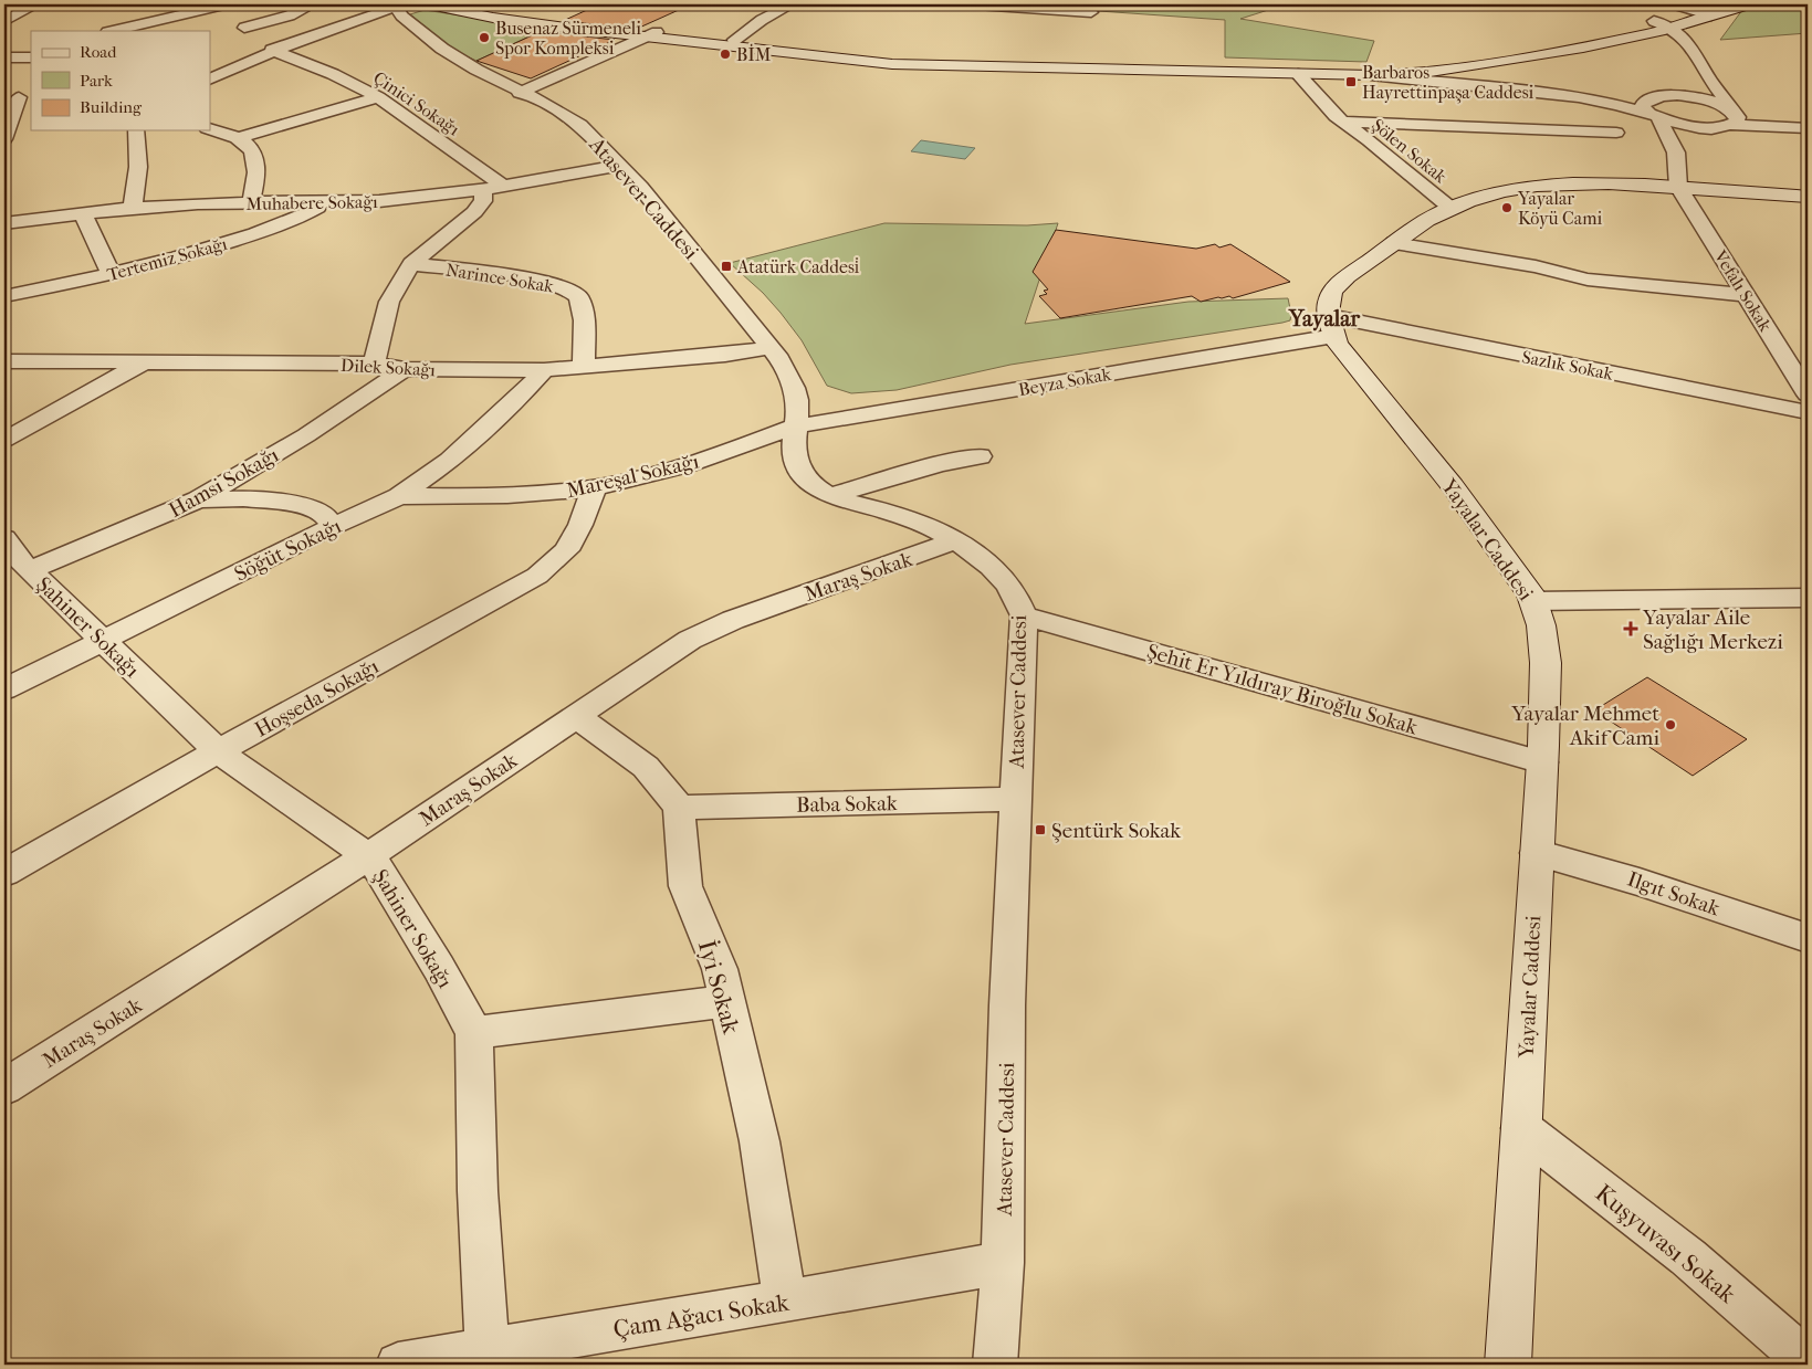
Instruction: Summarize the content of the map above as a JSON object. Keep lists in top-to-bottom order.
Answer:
{
  "streets": {
    "street": [
      "Çinici Sokağı",
      "Şölen Sokak",
      "Atasever Caddesi",
      "Muhabere Sokağı",
      "Tertemiz Sokağı",
      "Narince Sokak",
      "Vefalı Sokak",
      "Sazlık Sokak",
      "Dilek Sokağı",
      "Beyza Sokak",
      "Mareşal Sokağı",
      "Hamsi Sokağı",
      "Yayalar Caddesi",
      "Söğüt Sokağı",
      "Maraş Sokak",
      "Şahiner Sokağı",
      "Şehit Er Yıldıray Biroğlu Sokak",
      "Hoşseda Sokağı",
      "Baba Sokak",
      "Ilgıt Sokak",
      "İyi Sokak",
      "Kuşyuvası Sokak",
      "Çam Ağacı Sokak"
    ]
  },
  "crossings": [
    ["Çinici Sokağı", "Muhabere Sokağı"],
    ["Atasever Caddesi", "Muhabere Sokağı"],
    ["Atasever Caddesi", "Dilek Sokağı"],
    ["Atasever Caddesi", "Beyza Sokak"],
    ["Atasever Caddesi", "Mareşal Sokağı"],
    ["Atasever Caddesi", "Maraş Sokak"],
    ["Atasever Caddesi", "Şehit Er Yıldıray Biroğlu Sokak"],
    ["Atasever Caddesi", "Baba Sokak"],
    ["Atasever Caddesi", "Çam Ağacı Sokak"],
    ["Muhabere Sokağı", "Tertemiz Sokağı"],
    ["Narince Sokak", "Dilek Sokağı"],
    ["Sazlık Sokak", "Beyza Sokak"],
    ["Sazlık Sokak", "Yayalar Caddesi"],
    ["Dilek Sokağı", "Hamsi Sokağı"],
    ["Dilek Sokağı", "Söğüt Sokağı"],
    ["Beyza Sokak", "Mareşal Sokağı"],
    ["Beyza Sokak", "Yayalar Caddesi"],
    ["Mareşal Sokağı", "Söğüt Sokağı"],
    ["Mareşal Sokağı", "Hoşseda Sokağı"],
    ["Hamsi Sokağı", "Şahiner Sokağı"],
    ["Yayalar Caddesi", "Şehit Er Yıldıray Biroğlu Sokak"],
    ["Yayalar Caddesi", "Ilgıt Sokak"],
    ["Yayalar Caddesi", "Kuşyuvası Sokak"],
    ["Söğüt Sokağı", "Şahiner Sokağı"],
    ["Maraş Sokak", "Şahiner Sokağı"],
    ["Şahiner Sokağı", "Hoşseda Sokağı"],
    ["Şahiner Sokağı", "Çam Ağacı Sokak"],
    ["Baba Sokak", "İyi Sokak"],
    ["İyi Sokak", "Çam Ağacı Sokak"]
  ],
  "districts": ["Yayalar"],
  "places": {
    "other": [
      "Busenaz Sürmeneli Spor Kompleksi",
      "BİM",
      "Yayalar Köyü Cami",
      "Yayalar Mehmet Akif Cami"
    ],
    "transit": ["Barbaros Hayrettinpaşa Caddesi", "Atatürk Caddesi̇", "Şentürk Sokak"],
    "health": ["Yayalar Aile Sağlığı Merkezi"]
  },
  "legend": ["Road", "Park", "Building"]
}
